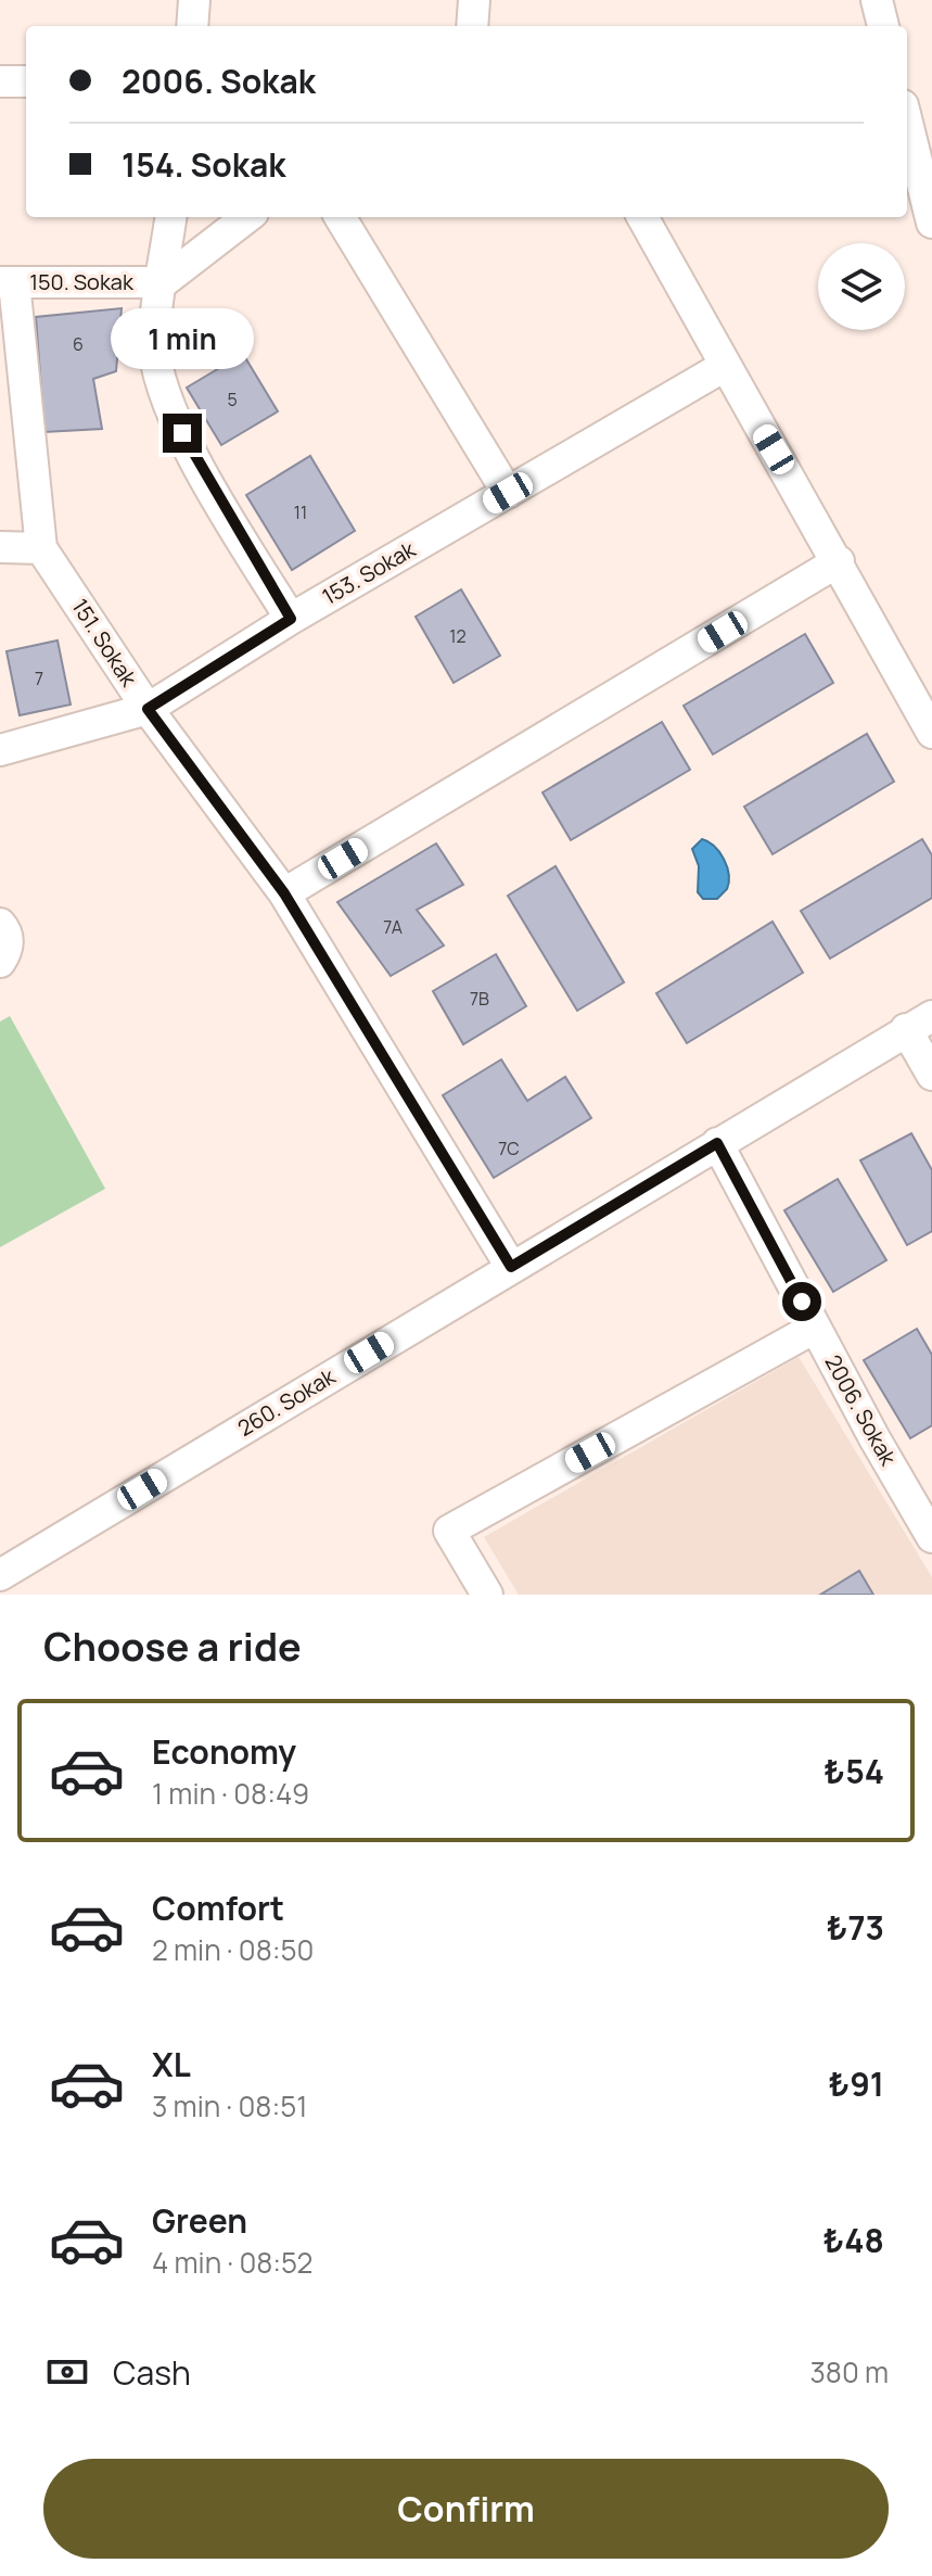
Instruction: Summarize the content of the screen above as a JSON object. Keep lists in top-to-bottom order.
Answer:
{
  "streets": {
    "street": [
      "150. Sokak",
      "153. Sokak",
      "151. Sokak",
      "260. Sokak",
      "2006. Sokak"
    ]
  },
  "crossings": [
    ["150. Sokak", "151. Sokak"],
    ["153. Sokak", "151. Sokak"],
    ["151. Sokak", "260. Sokak"],
    ["260. Sokak", "2006. Sokak"]
  ],
  "house_numbers": [
    "6",
    "5",
    "11",
    "12",
    "7",
    "7A",
    "7B",
    "7C"
  ],
  "page": {
    "banner": ["2006. Sokak", "154. Sokak"],
    "bubble": "1 min",
    "heading": "Choose a ride",
    "list": [
      {
        "name": "Economy",
        "note": "1 min · 08:49",
        "value": "₺54"
      },
      {
        "name": "Comfort",
        "note": "2 min · 08:50",
        "value": "₺73"
      },
      {
        "name": "XL",
        "note": "3 min · 08:51",
        "value": "₺91"
      },
      {
        "name": "Green",
        "note": "4 min · 08:52",
        "value": "₺48"
      }
    ],
    "pay": ["Cash", "380 m"],
    "buttons": "Confirm"
  }
}
